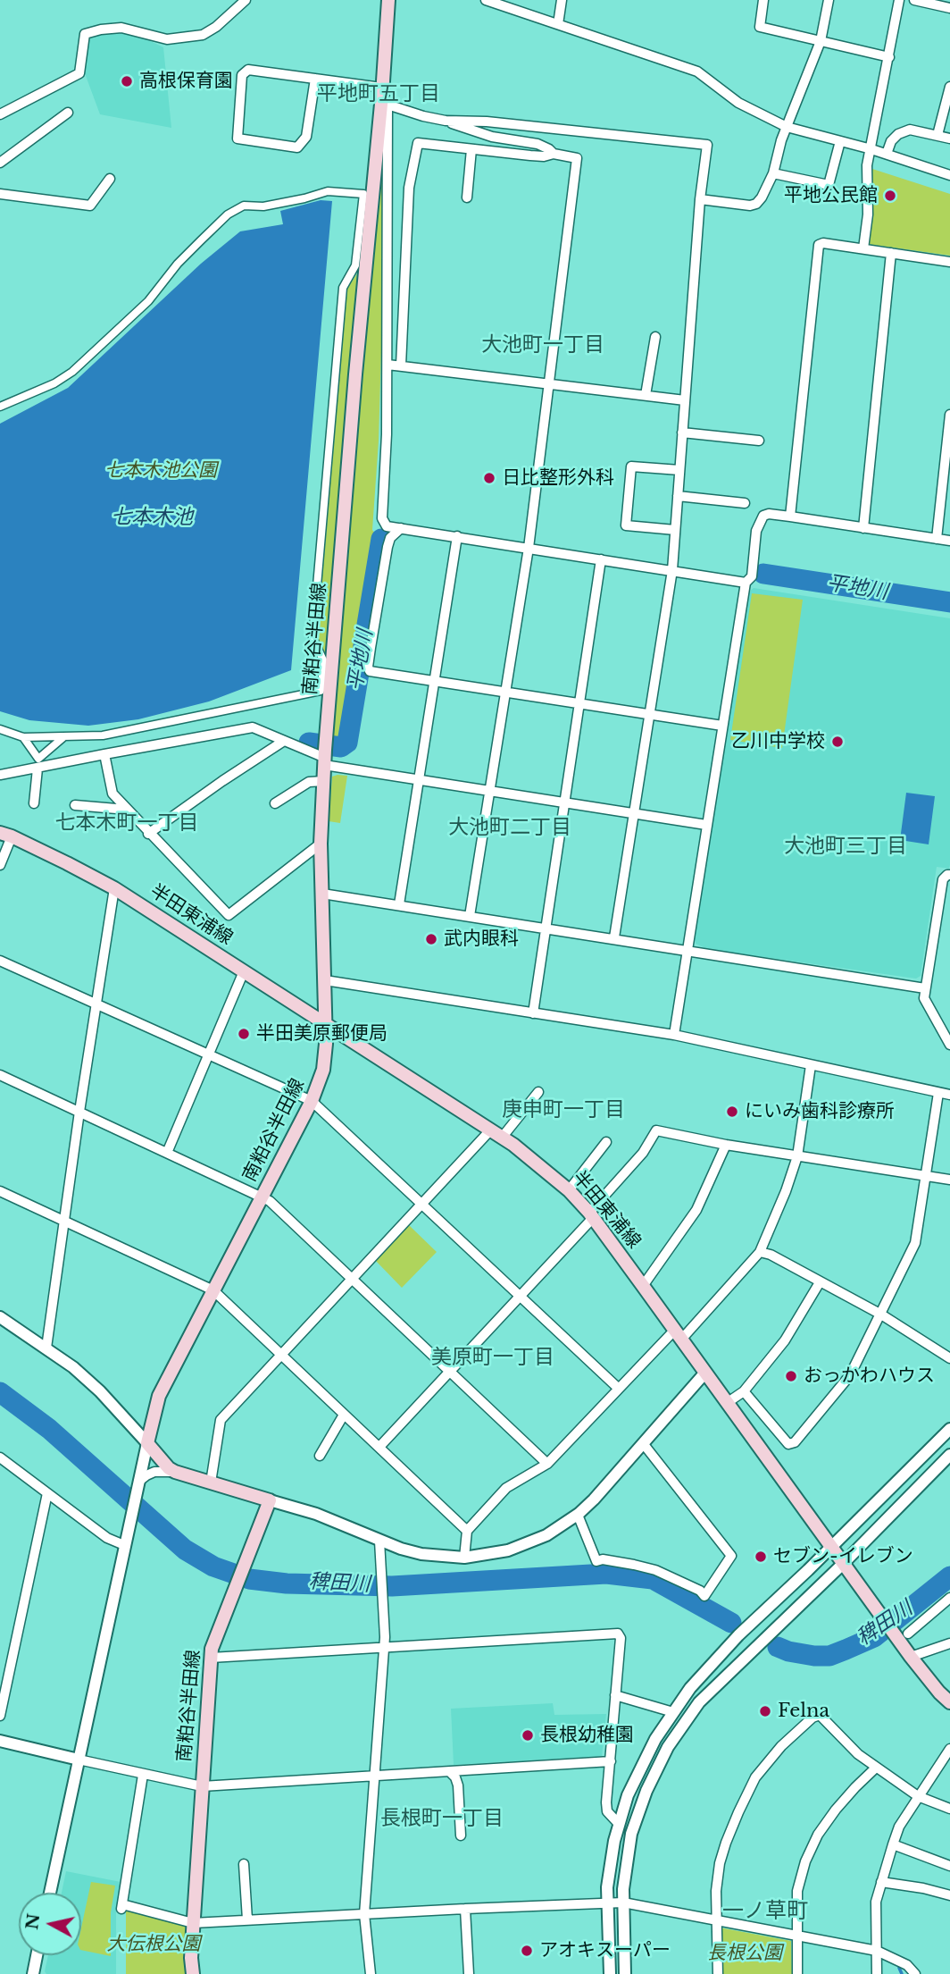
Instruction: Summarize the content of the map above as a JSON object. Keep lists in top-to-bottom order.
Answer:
{
  "streets": {
    "main road": ["南粕谷半田線", "半田東浦線"]
  },
  "crossings": [
    ["南粕谷半田線", "半田東浦線"]
  ],
  "districts": [
    "平地町五丁目",
    "大池町一丁目",
    "七本木町一丁目",
    "大池町二丁目",
    "大池町三丁目",
    "庚申町一丁目",
    "美原町一丁目",
    "長根町一丁目",
    "一ノ草町"
  ],
  "water": ["七本木池", "平地川", "稗田川"],
  "parks": ["七本木池公園", "大伝根公園", "長根公園"],
  "places": [
    "高根保育園",
    "平地公民館",
    "日比整形外科",
    "乙川中学校",
    "武内眼科",
    "半田美原郵便局",
    "にいみ歯科診療所",
    "おっかわハウス",
    "セブン-イレブン",
    "Felna",
    "長根幼稚園",
    "アオキスーパー"
  ],
  "north": "left"
}
